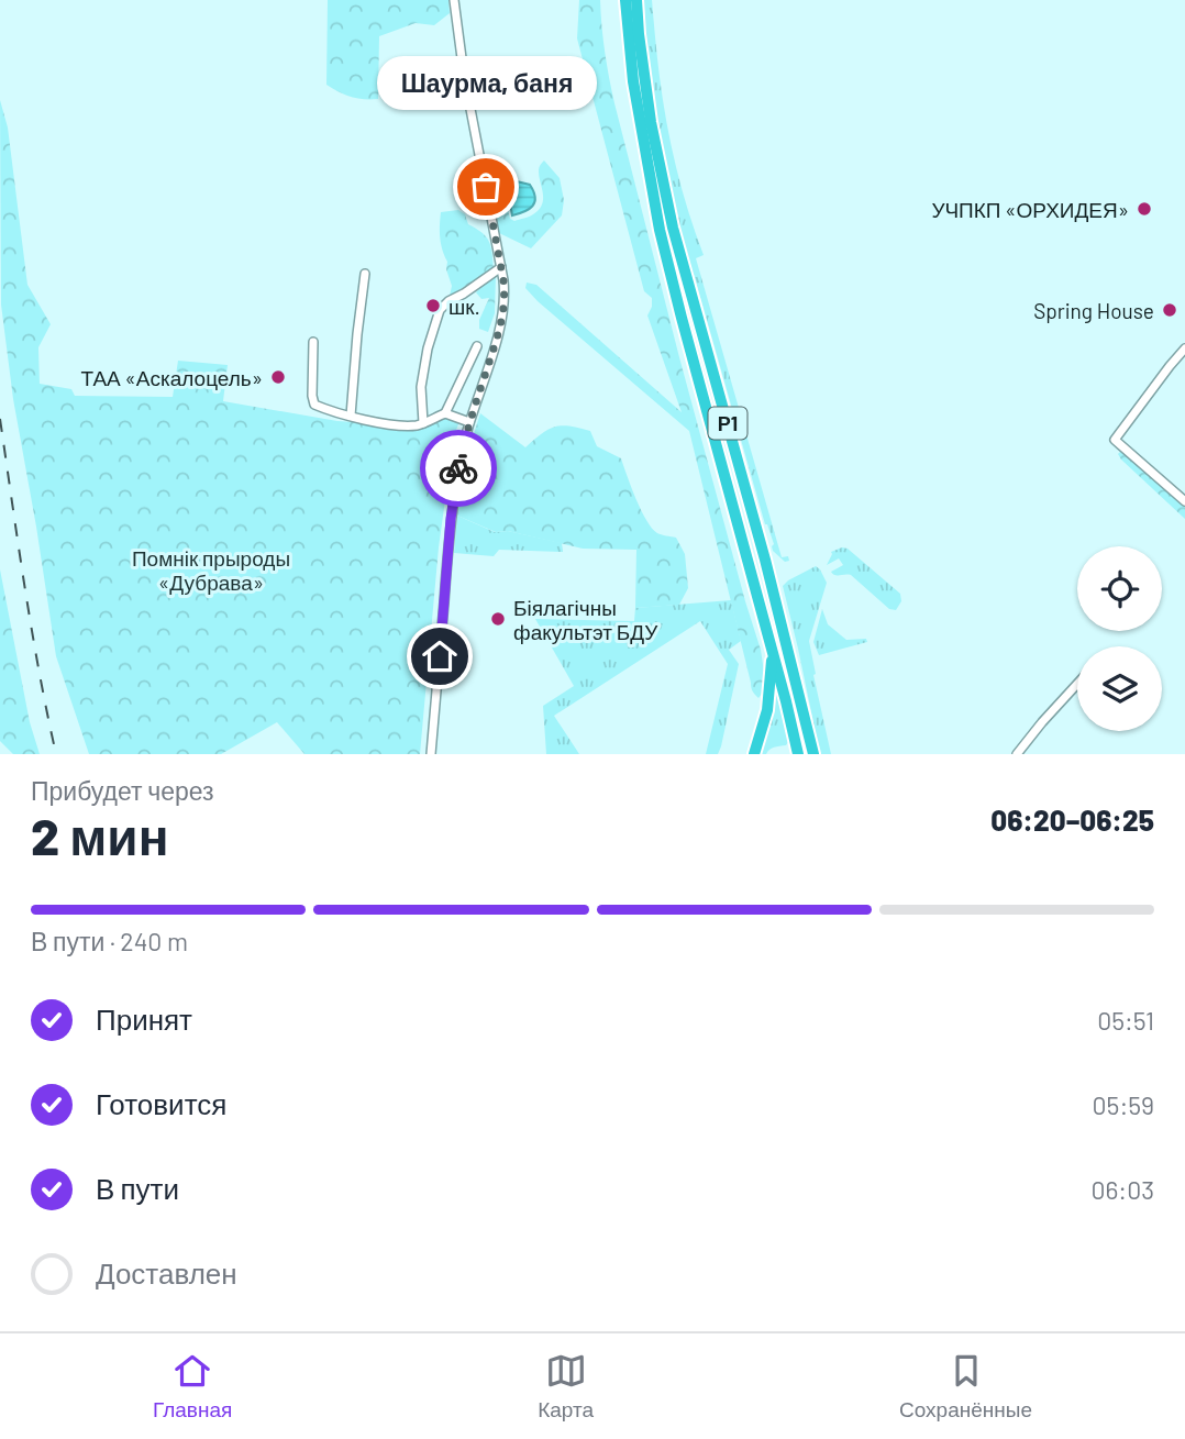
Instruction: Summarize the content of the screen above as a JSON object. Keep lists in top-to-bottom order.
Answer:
{
  "streets": {
    "highway": ["Р1"]
  },
  "parks": ["Помнік прыроды «Дубрава»"],
  "places": [
    "Шаурма, баня",
    "УЧПКП «ОРХИДЕЯ»",
    "шк.",
    "Spring House",
    "ТАА «Аскалоцель»",
    "Біялагічны факультэт БДУ"
  ],
  "page": {
    "bubble": "Шаурма, баня",
    "heading": ["2 мин", "Прибудет через", "06:20–06:25"],
    "bar": "В пути · 240 m",
    "list": [
      ["Принят", "05:51"],
      ["Готовится", "05:59"],
      ["В пути", "06:03"],
      "Доставлен"
    ],
    "tabs": ["Главная", "Карта", "Сохранённые"]
  }
}
